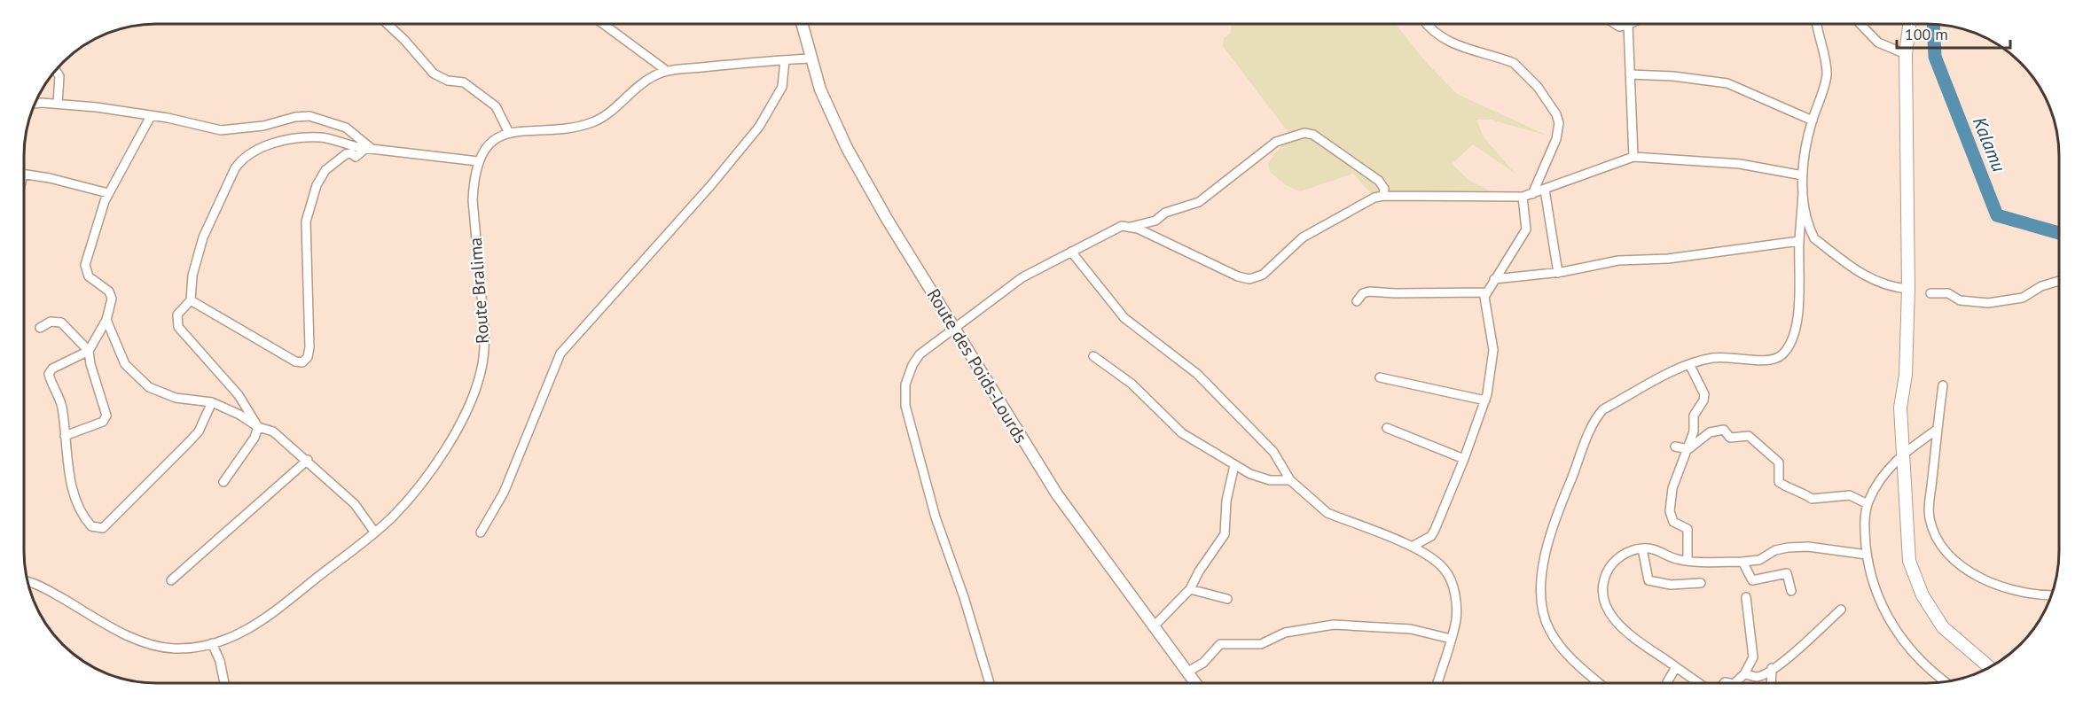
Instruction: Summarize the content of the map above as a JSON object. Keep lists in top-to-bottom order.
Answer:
{
  "streets": {
    "street": ["Route Bralima", "Route des Poids-Lourds"]
  },
  "water": ["Kalamu"],
  "scale_bar": "100 m"
}
